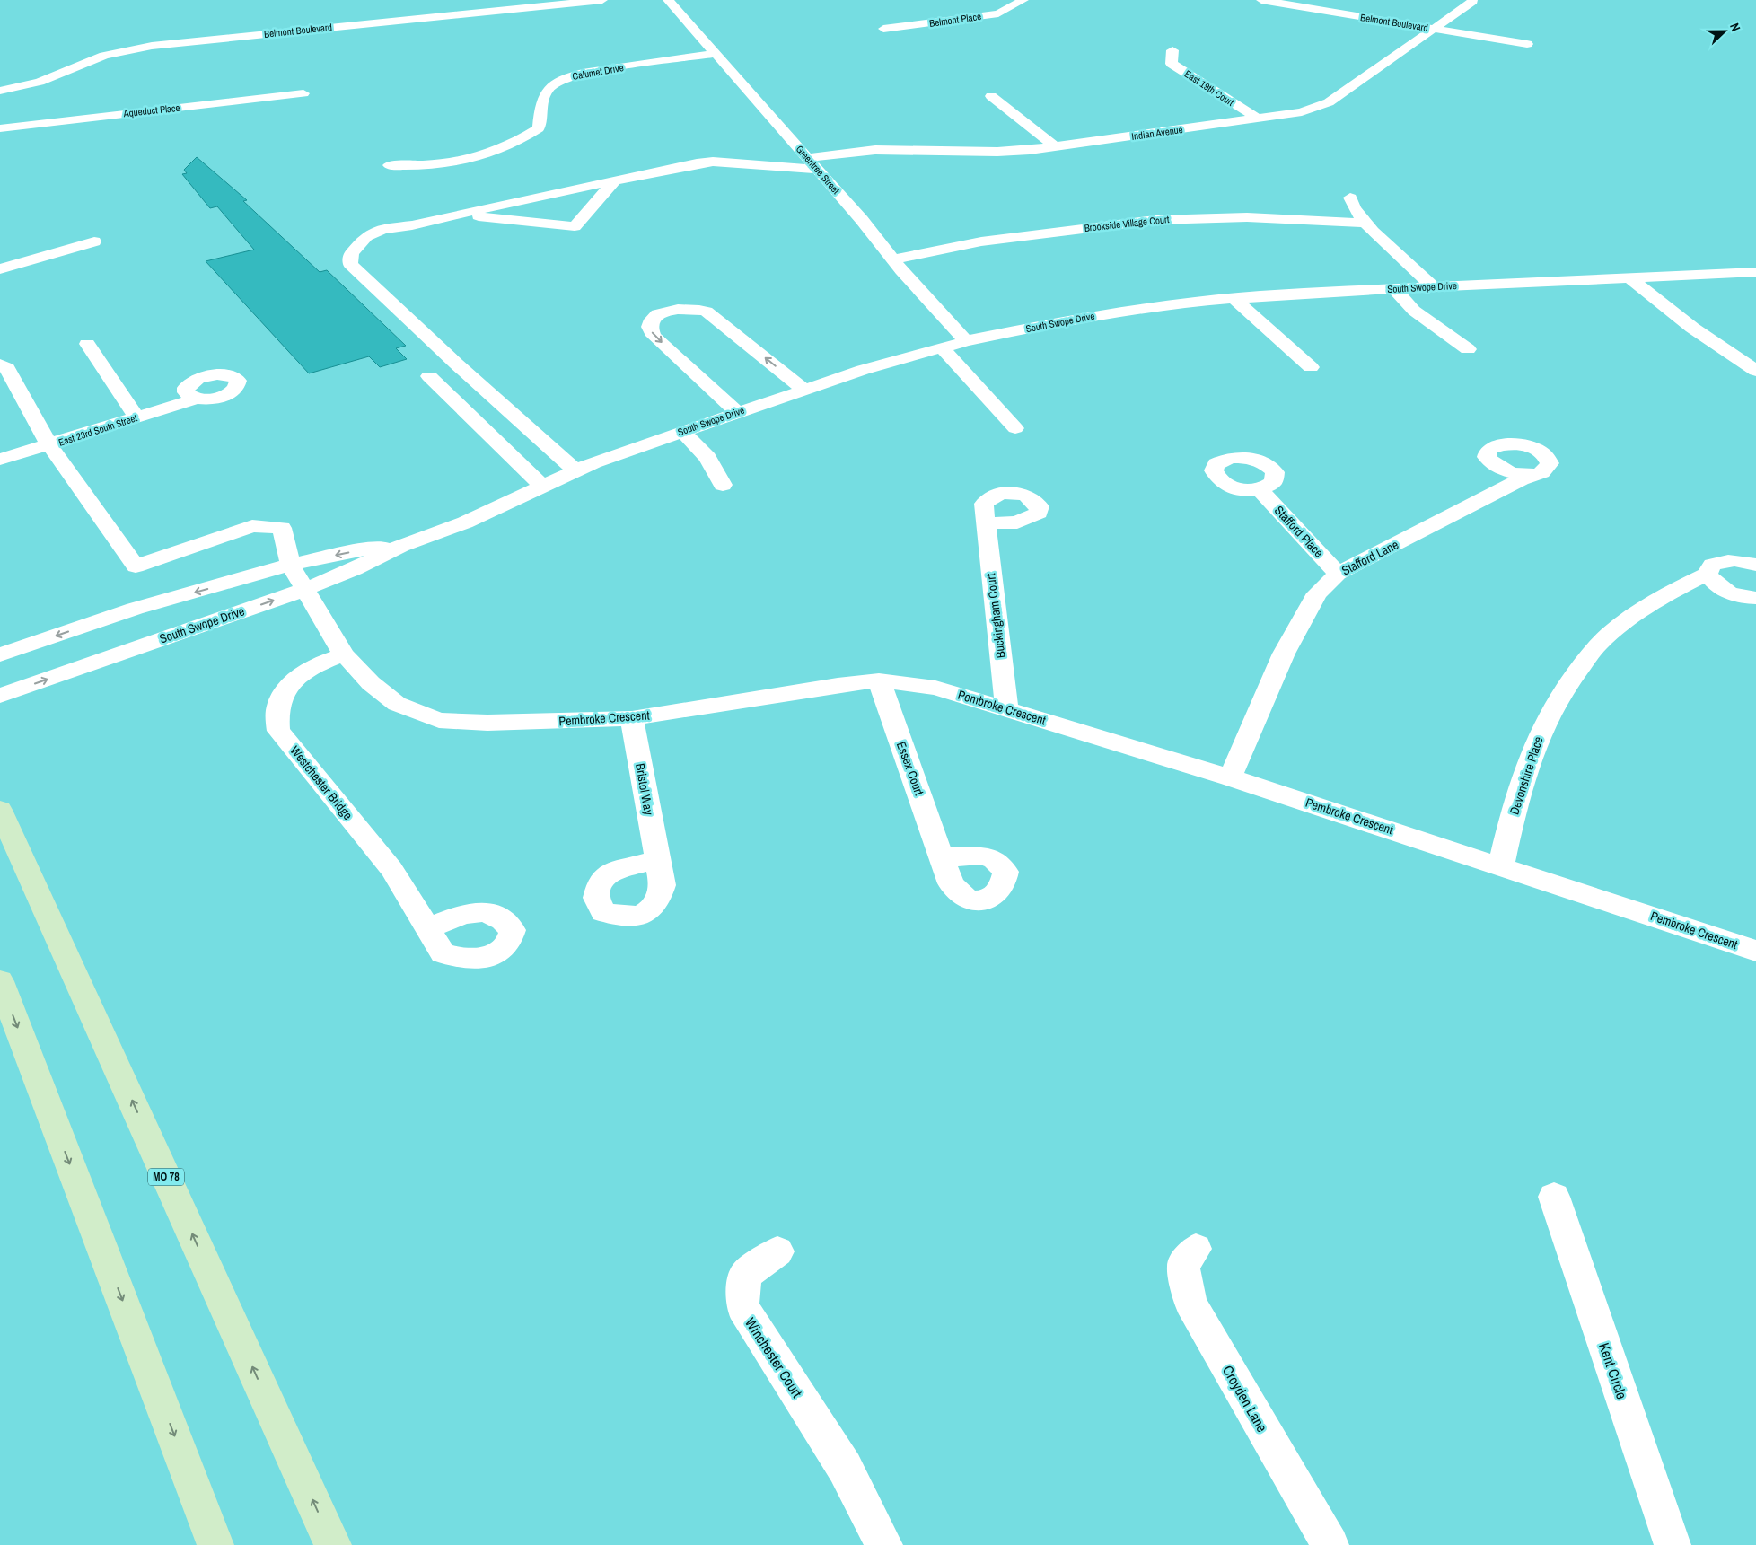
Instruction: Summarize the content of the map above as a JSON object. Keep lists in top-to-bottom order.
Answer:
{
  "streets": {
    "main road": ["MO 78"],
    "street": [
      "Belmont Place",
      "Belmont Boulevard",
      "Calumet Drive",
      "East 19th Court",
      "Aqueduct Place",
      "Indian Avenue",
      "Greentree Street",
      "Brookside Village Court",
      "South Swope Drive",
      "East 23rd South Street",
      "Stafford Place",
      "Stafford Lane",
      "Buckingham Court",
      "Pembroke Crescent",
      "Essex Court",
      "Devonshire Place",
      "Westchester Bridge",
      "Bristol Way",
      "Winchester Court",
      "Kent Circle",
      "Croyden Lane"
    ]
  },
  "crossings": [
    ["Belmont Boulevard", "Indian Avenue"],
    ["Calumet Drive", "Greentree Street"],
    ["East 19th Court", "Indian Avenue"],
    ["Indian Avenue", "Greentree Street"],
    ["Greentree Street", "Brookside Village Court"],
    ["Greentree Street", "South Swope Drive"],
    ["South Swope Drive", "Pembroke Crescent"],
    ["East 23rd South Street", "Pembroke Crescent"],
    ["Stafford Place", "Stafford Lane"],
    ["Stafford Lane", "Pembroke Crescent"],
    ["Buckingham Court", "Pembroke Crescent"],
    ["Pembroke Crescent", "Essex Court"],
    ["Pembroke Crescent", "Devonshire Place"],
    ["Pembroke Crescent", "Westchester Bridge"],
    ["Pembroke Crescent", "Bristol Way"]
  ],
  "north": "right"
}
